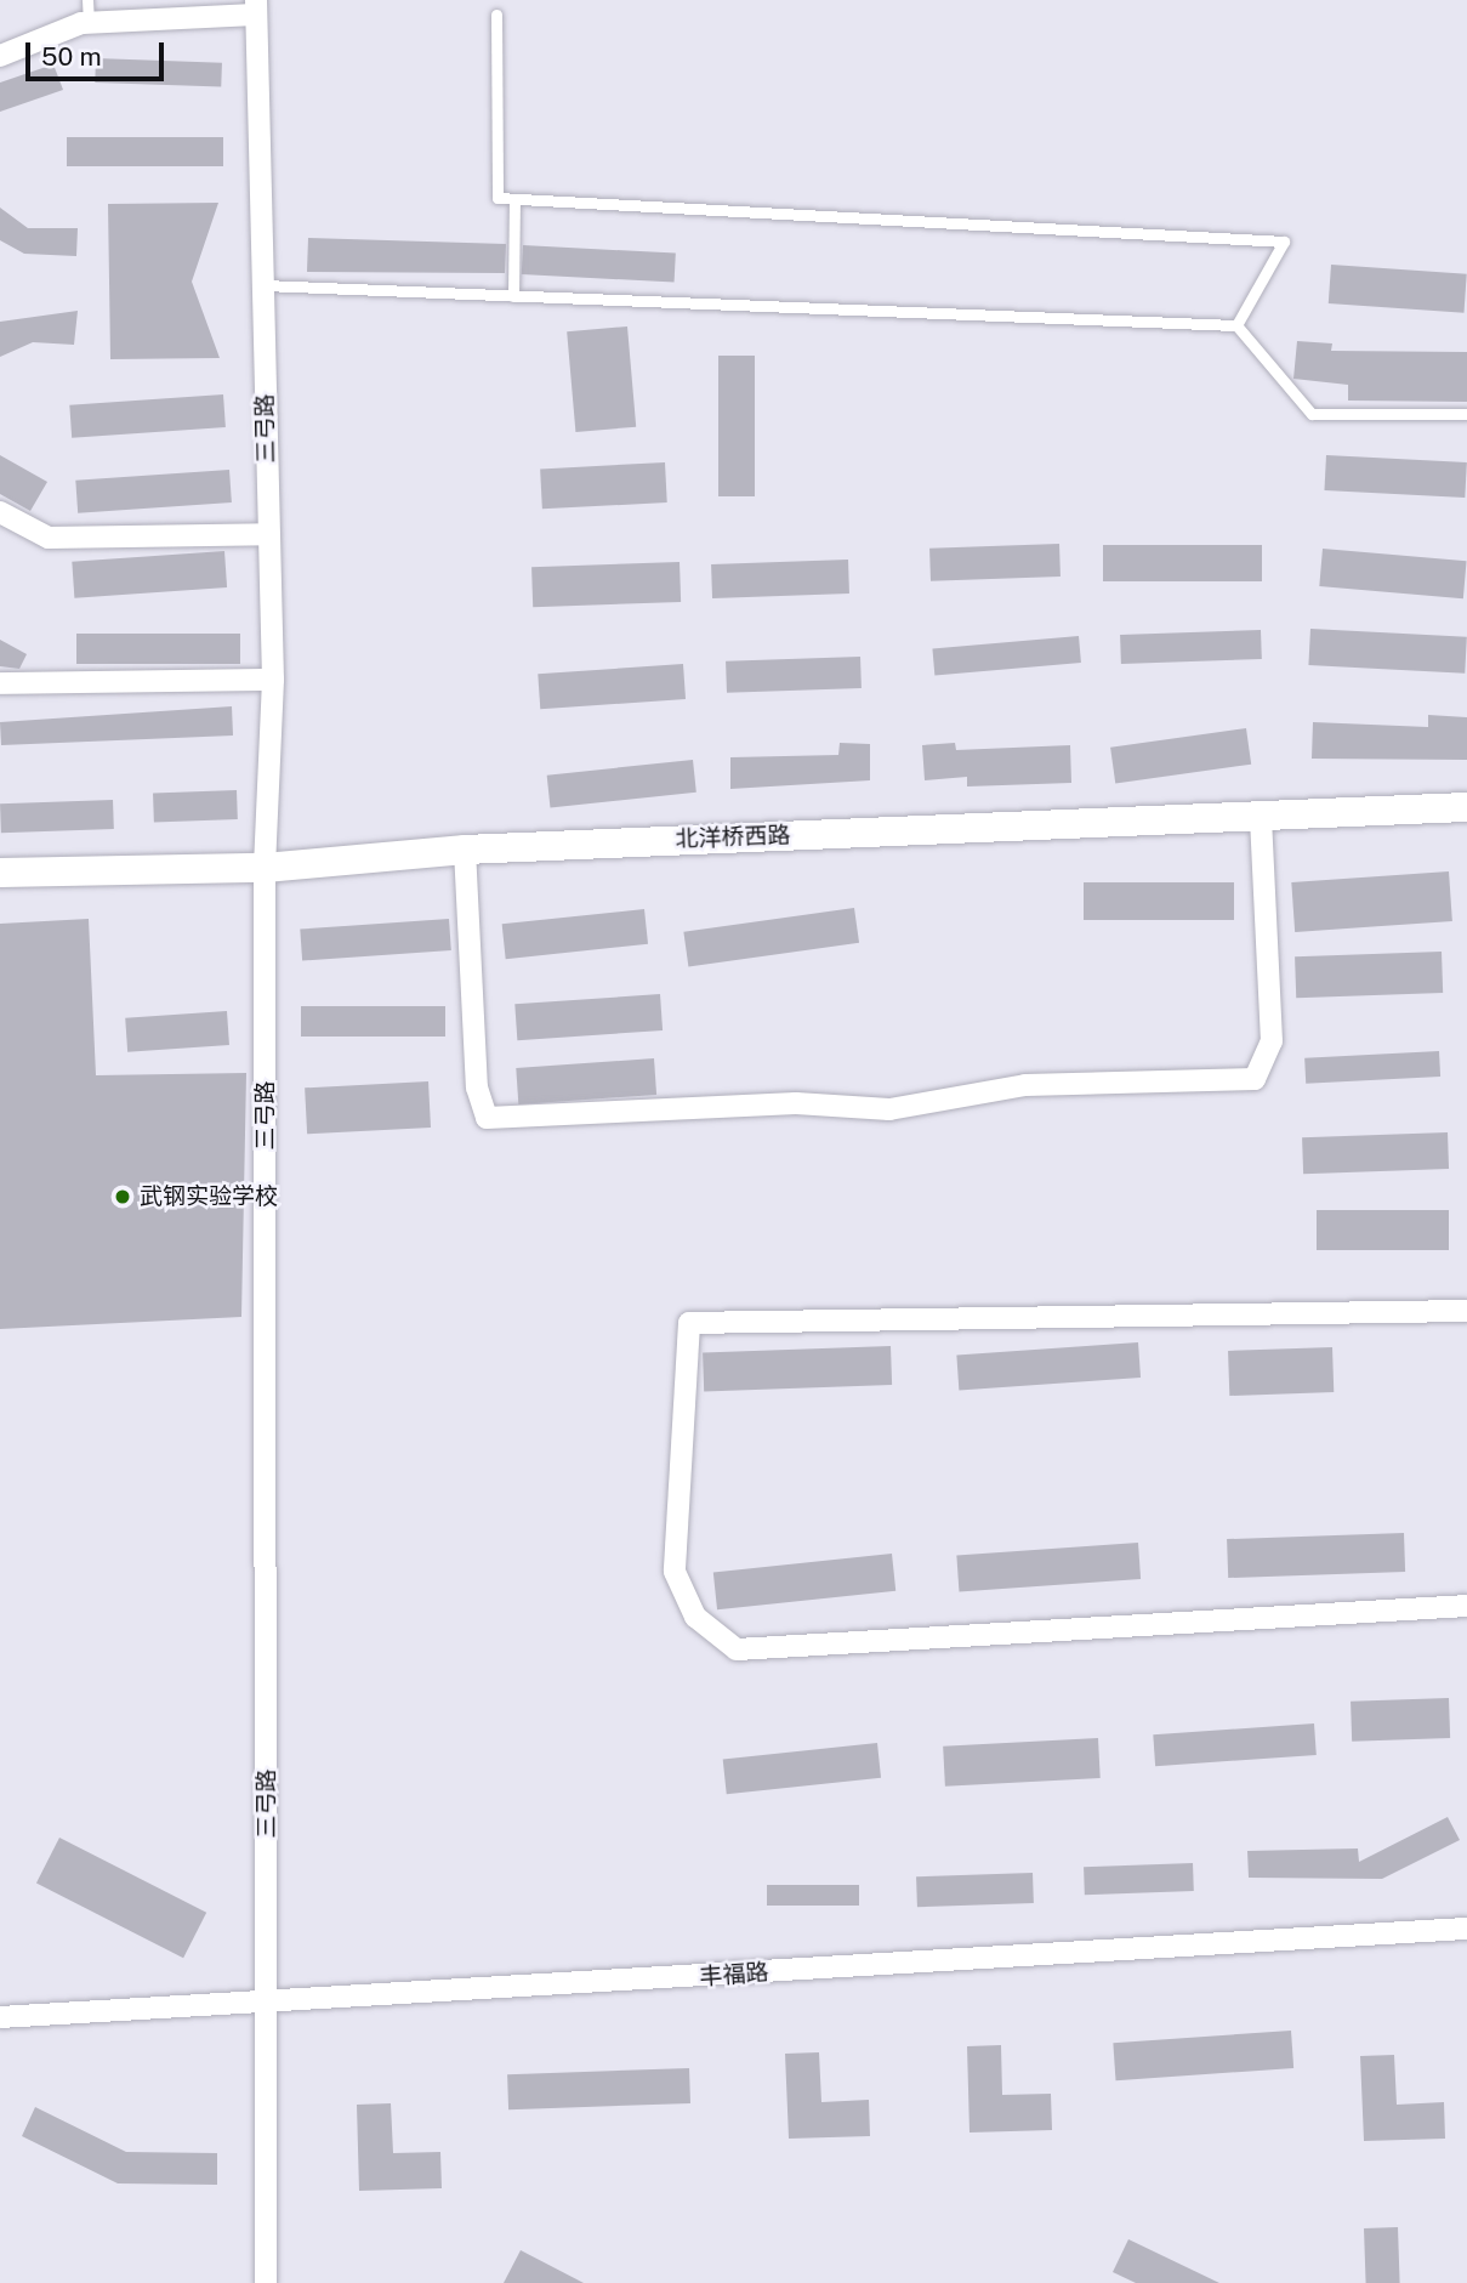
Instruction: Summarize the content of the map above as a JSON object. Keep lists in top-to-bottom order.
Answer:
{
  "streets": {
    "main road": ["北洋桥西路"],
    "street": ["三弓路", "丰福路"]
  },
  "crossings": [
    ["三弓路", "北洋桥西路"],
    ["三弓路", "丰福路"]
  ],
  "places": ["武钢实验学校"],
  "scale_bar": "50 m"
}
